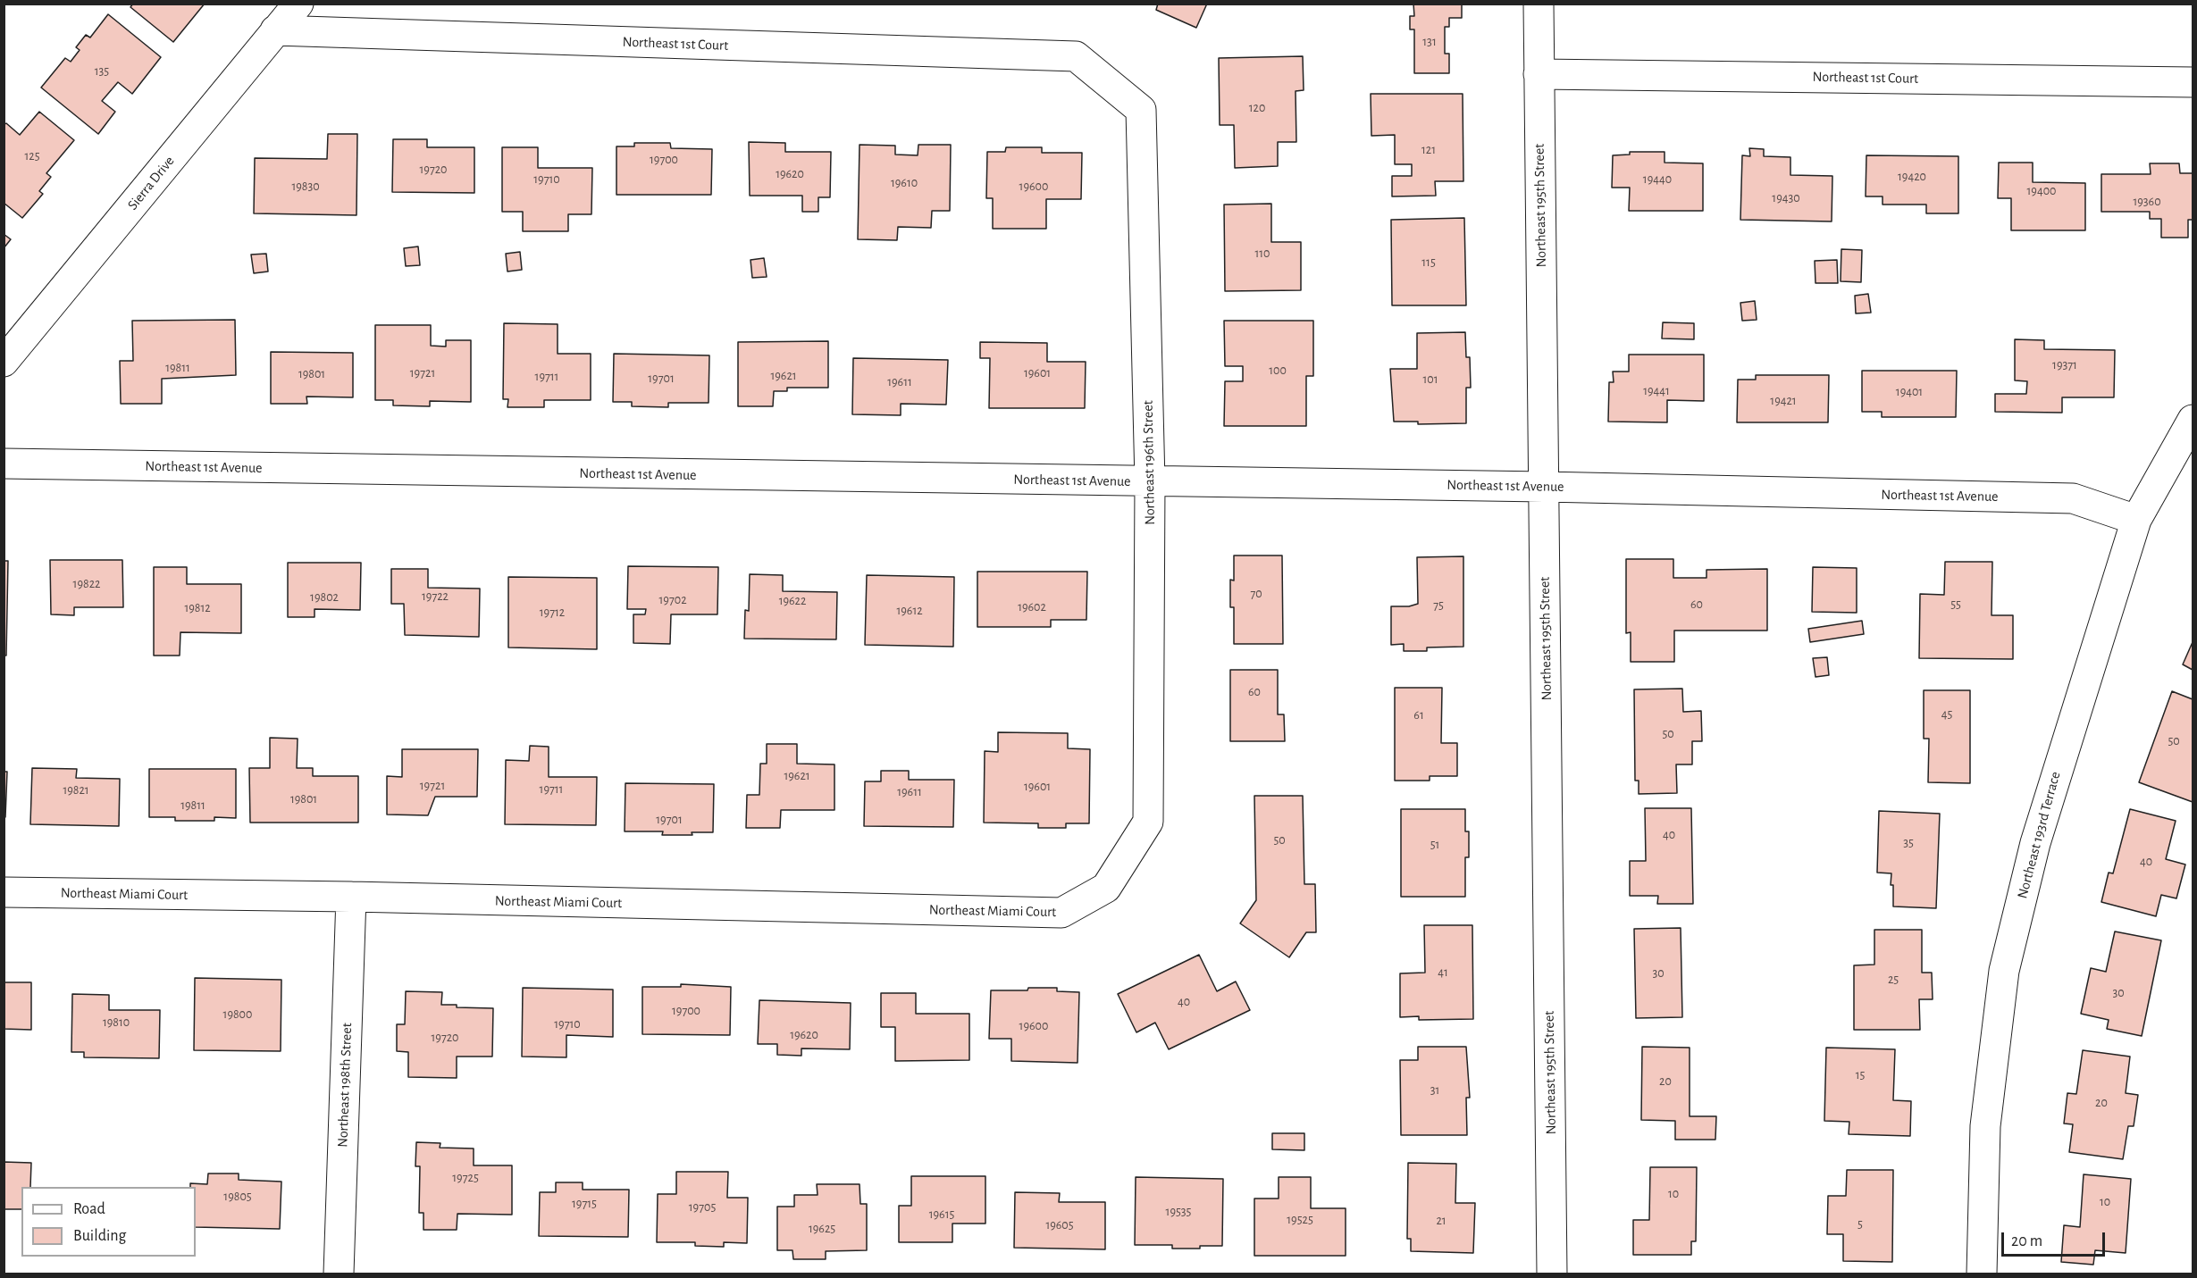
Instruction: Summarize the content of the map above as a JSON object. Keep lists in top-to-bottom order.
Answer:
{
  "streets": {
    "street": [
      "Northeast 1st Court",
      "Sierra Drive",
      "Northeast 195th Street",
      "Northeast 196th Street",
      "Northeast 1st Avenue",
      "Northeast 193rd Terrace",
      "Northeast Miami Court",
      "Northeast 198th Street"
    ]
  },
  "crossings": [
    ["Northeast 1st Court", "Sierra Drive"],
    ["Northeast 1st Court", "Northeast 195th Street"],
    ["Northeast 1st Court", "Northeast 196th Street"],
    ["Northeast 195th Street", "Northeast 1st Avenue"],
    ["Northeast 196th Street", "Northeast 1st Avenue"],
    ["Northeast 196th Street", "Northeast Miami Court"],
    ["Northeast 1st Avenue", "Northeast 193rd Terrace"],
    ["Northeast Miami Court", "Northeast 198th Street"]
  ],
  "house_numbers": [
    "131",
    "135",
    "120",
    "121",
    "125",
    "19700",
    "19720",
    "19620",
    "19420",
    "19710",
    "19440",
    "19610",
    "19830",
    "19600",
    "19400",
    "19430",
    "19360",
    "110",
    "115",
    "19371",
    "19811",
    "100",
    "19721",
    "19601",
    "19801",
    "19621",
    "19711",
    "19701",
    "101",
    "19611",
    "19441",
    "19401",
    "19421",
    "19822",
    "70",
    "19722",
    "19802",
    "19702",
    "19622",
    "60",
    "55",
    "75",
    "19602",
    "19812",
    "19612",
    "19712",
    "60",
    "45",
    "61",
    "50",
    "50",
    "19621",
    "19721",
    "19601",
    "19711",
    "19821",
    "19611",
    "19801",
    "19811",
    "19701",
    "40",
    "50",
    "35",
    "51",
    "40",
    "41",
    "30",
    "25",
    "30",
    "40",
    "19700",
    "19800",
    "19810",
    "19710",
    "19600",
    "19620",
    "19720",
    "15",
    "20",
    "31",
    "20",
    "19725",
    "10",
    "19805",
    "10",
    "19715",
    "19705",
    "19535",
    "19615",
    "19525",
    "21",
    "5",
    "19605",
    "19625"
  ],
  "legend": ["Road", "Building"],
  "scale_bar": "20 m"
}
